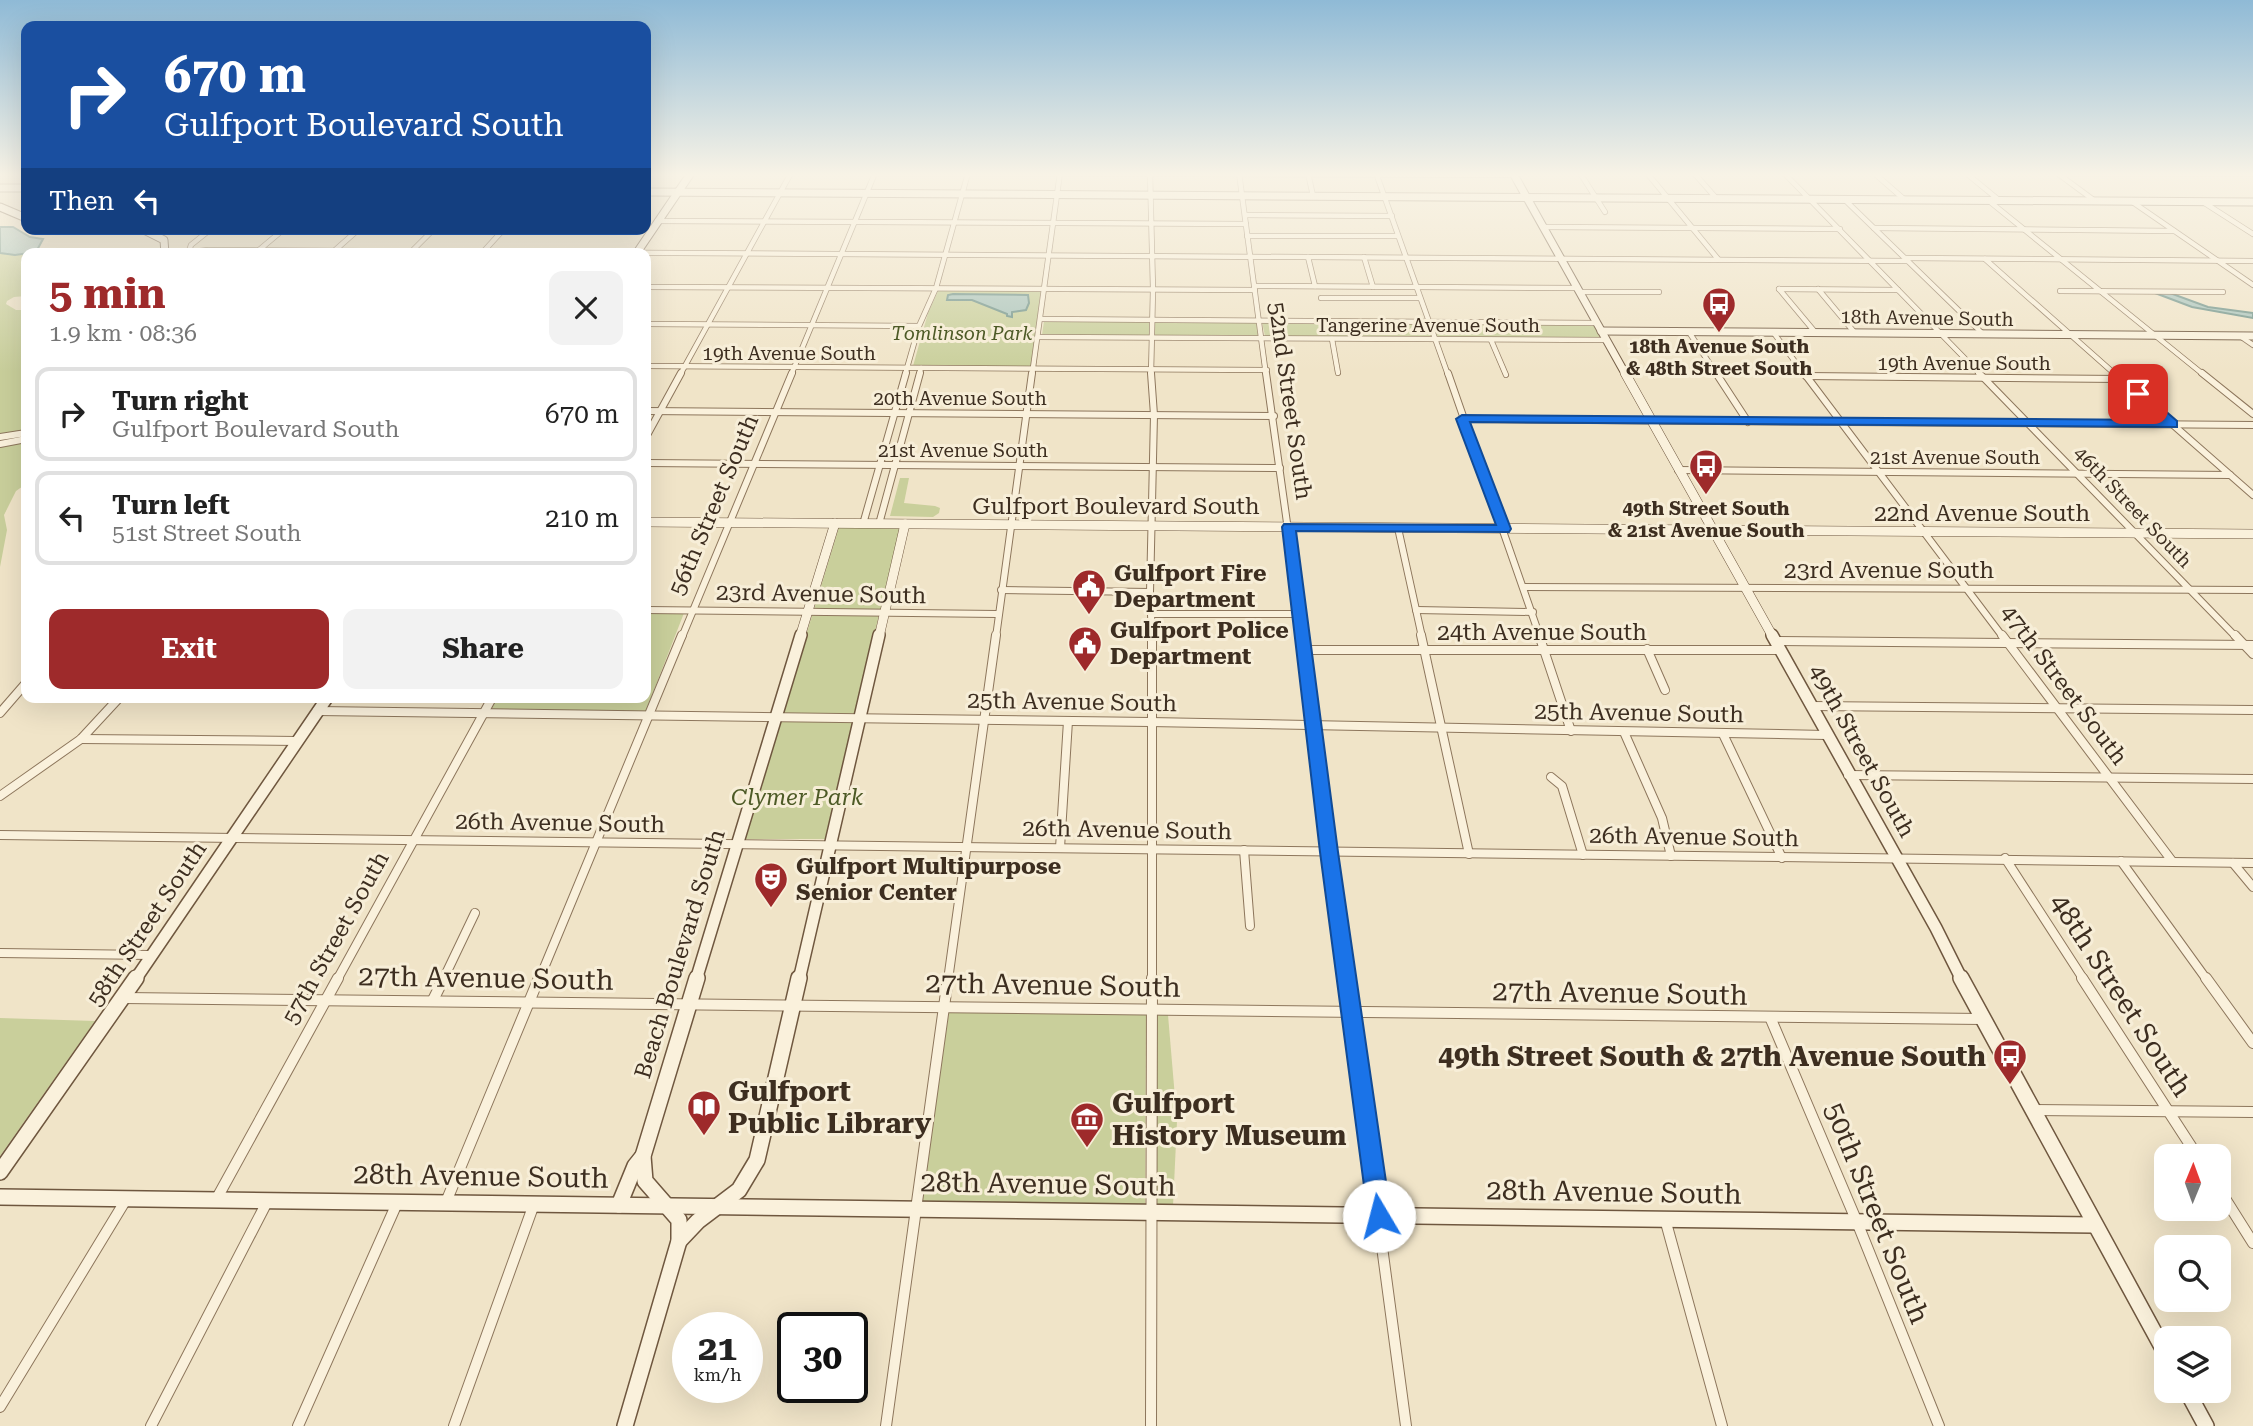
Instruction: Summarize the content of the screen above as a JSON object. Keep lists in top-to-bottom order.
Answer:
{
  "streets": {
    "street": [
      "18th Avenue South",
      "Tangerine Avenue South",
      "19th Avenue South",
      "20th Avenue South",
      "52nd Street South",
      "21st Avenue South",
      "56th Street South",
      "Gulfport Boulevard South",
      "46th Street South",
      "22nd Avenue South",
      "23rd Avenue South",
      "24th Avenue South",
      "47th Street South",
      "25th Avenue South",
      "49th Street South",
      "26th Avenue South",
      "58th Street South",
      "57th Street South",
      "Beach Boulevard South",
      "27th Avenue South",
      "48th Street South",
      "28th Avenue South",
      "50th Street South"
    ]
  },
  "crossings": [
    ["18th Avenue South", "Tangerine Avenue South"],
    ["18th Avenue South", "46th Street South"],
    ["18th Avenue South", "47th Street South"],
    ["18th Avenue South", "49th Street South"],
    ["Tangerine Avenue South", "52nd Street South"],
    ["Tangerine Avenue South", "49th Street South"],
    ["19th Avenue South", "52nd Street South"],
    ["19th Avenue South", "56th Street South"],
    ["19th Avenue South", "46th Street South"],
    ["19th Avenue South", "47th Street South"],
    ["20th Avenue South", "52nd Street South"],
    ["20th Avenue South", "56th Street South"],
    ["52nd Street South", "21st Avenue South"],
    ["52nd Street South", "Gulfport Boulevard South"],
    ["52nd Street South", "24th Avenue South"],
    ["52nd Street South", "25th Avenue South"],
    ["52nd Street South", "26th Avenue South"],
    ["52nd Street South", "27th Avenue South"],
    ["52nd Street South", "28th Avenue South"],
    ["21st Avenue South", "56th Street South"],
    ["21st Avenue South", "46th Street South"],
    ["21st Avenue South", "47th Street South"],
    ["21st Avenue South", "49th Street South"],
    ["56th Street South", "Gulfport Boulevard South"],
    ["56th Street South", "23rd Avenue South"],
    ["56th Street South", "25th Avenue South"],
    ["56th Street South", "26th Avenue South"],
    ["56th Street South", "27th Avenue South"],
    ["56th Street South", "28th Avenue South"],
    ["Gulfport Boulevard South", "22nd Avenue South"],
    ["Gulfport Boulevard South", "49th Street South"],
    ["Gulfport Boulevard South", "Beach Boulevard South"],
    ["46th Street South", "22nd Avenue South"],
    ["46th Street South", "23rd Avenue South"],
    ["46th Street South", "24th Avenue South"],
    ["22nd Avenue South", "47th Street South"],
    ["22nd Avenue South", "49th Street South"],
    ["23rd Avenue South", "47th Street South"],
    ["23rd Avenue South", "49th Street South"],
    ["23rd Avenue South", "Beach Boulevard South"],
    ["24th Avenue South", "47th Street South"],
    ["24th Avenue South", "49th Street South"],
    ["47th Street South", "26th Avenue South"],
    ["25th Avenue South", "49th Street South"],
    ["25th Avenue South", "58th Street South"],
    ["25th Avenue South", "57th Street South"],
    ["25th Avenue South", "Beach Boulevard South"],
    ["49th Street South", "26th Avenue South"],
    ["49th Street South", "27th Avenue South"],
    ["49th Street South", "28th Avenue South"],
    ["26th Avenue South", "58th Street South"],
    ["26th Avenue South", "57th Street South"],
    ["26th Avenue South", "Beach Boulevard South"],
    ["26th Avenue South", "48th Street South"],
    ["58th Street South", "27th Avenue South"],
    ["57th Street South", "27th Avenue South"],
    ["57th Street South", "28th Avenue South"],
    ["Beach Boulevard South", "27th Avenue South"],
    ["Beach Boulevard South", "28th Avenue South"],
    ["27th Avenue South", "50th Street South"],
    ["28th Avenue South", "50th Street South"]
  ],
  "parks": ["Tomlinson Park", "Clymer Park"],
  "places": {
    "bus stop": ["18th Avenue South & 48th Street South", "49th Street South & 21st Avenue South", "49th Street South & 27th Avenue South"],
    "public building": ["Gulfport Fire Department", "Gulfport Police Department"],
    "theatre": ["Gulfport Multipurpose Senior Center"],
    "library": ["Gulfport Public Library"],
    "museum": ["Gulfport History Museum"]
  },
  "north": "top",
  "page": {
    "turn": ["670 m", "Gulfport Boulevard South"],
    "then": "Then",
    "heading": ["5 min", "1.9 km · 08:36"],
    "list": [
      {
        "name": "Turn right",
        "note": "Gulfport Boulevard South",
        "value": "670 m"
      },
      {
        "name": "Turn left",
        "note": "51st Street South",
        "value": "210 m"
      }
    ],
    "buttons": ["Exit", "Share"],
    "speed": "21 km/h",
    "limit": "30"
  }
}
